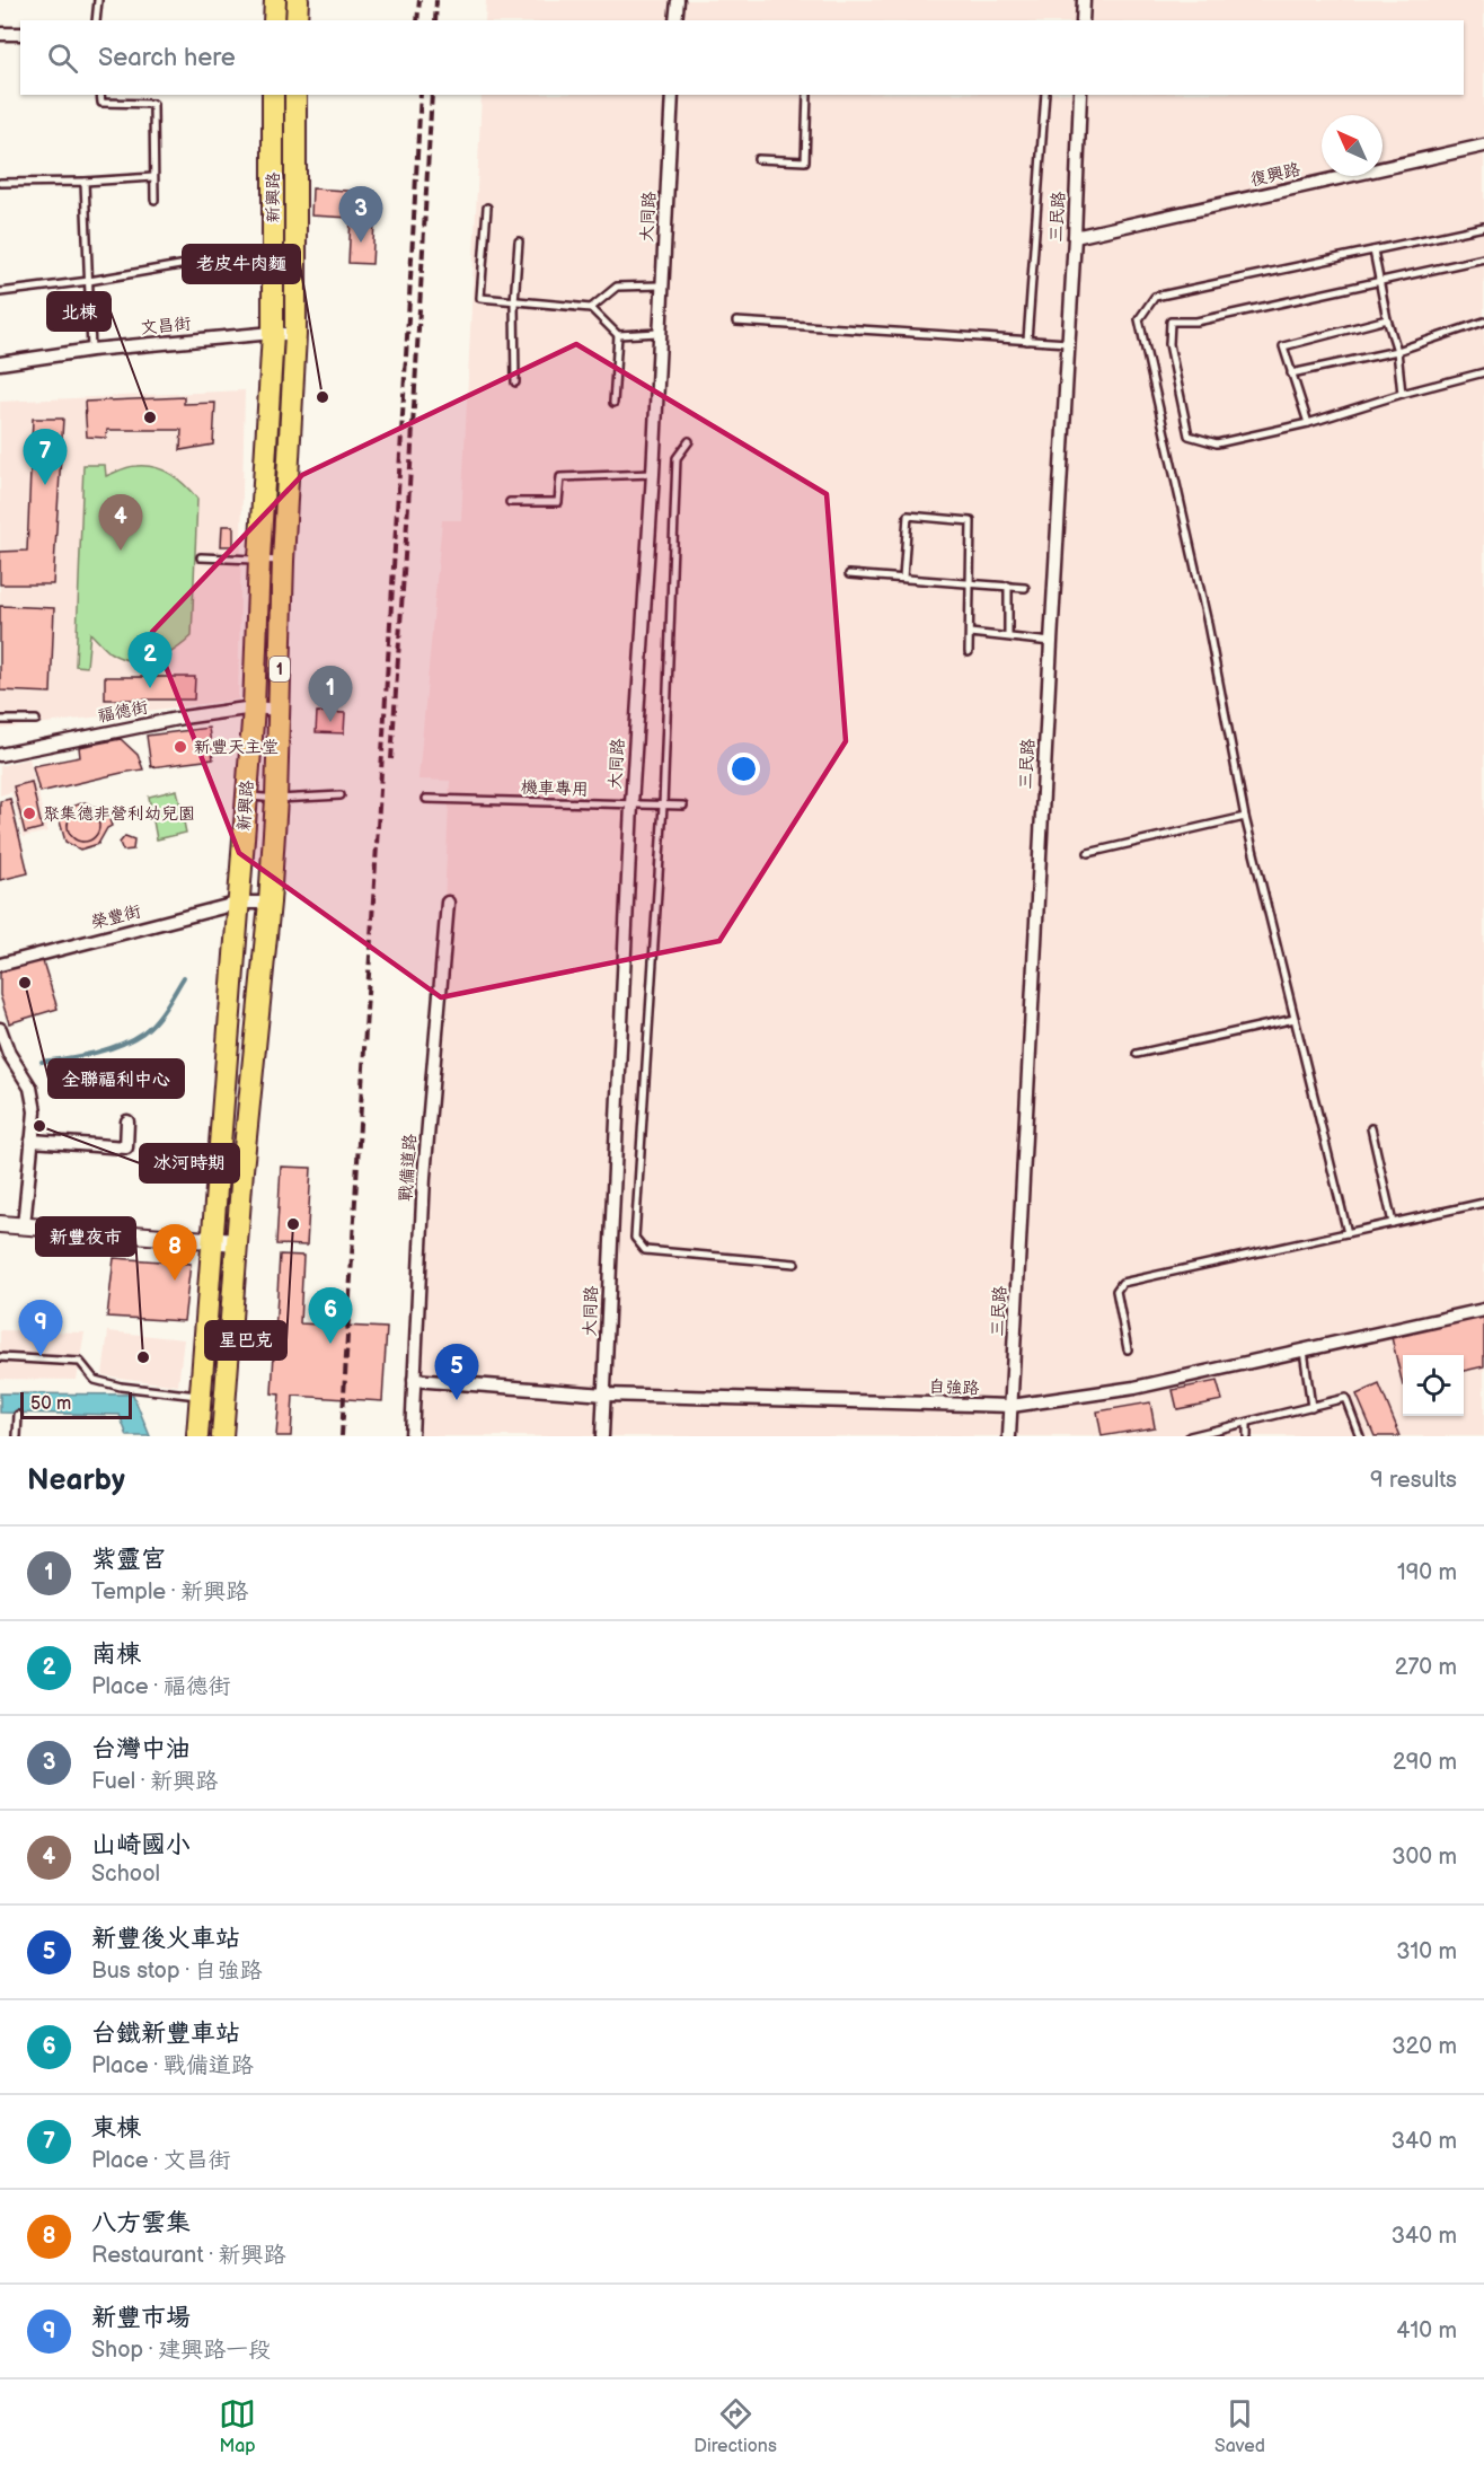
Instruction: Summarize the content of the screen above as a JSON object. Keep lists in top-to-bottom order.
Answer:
{
  "streets": {
    "main road": ["新興路", "1"],
    "street": [
      "復興路",
      "大同路",
      "三民路",
      "文昌街",
      "福德街",
      "榮豐街",
      "戰備道路",
      "自強路"
    ],
    "lane": ["機車專用"]
  },
  "crossings": [
    ["復興路", "三民路"],
    ["新興路", "文昌街"],
    ["新興路", "福德街"],
    ["新興路", "榮豐街"],
    ["大同路", "機車專用"],
    ["大同路", "自強路"],
    ["三民路", "自強路"],
    ["戰備道路", "自強路"]
  ],
  "places": [
    "老皮牛肉麵",
    "北棟",
    "新豐天主堂",
    "聚集德非營利幼兒園",
    "全聯福利中心",
    "冰河時期",
    "星巴克",
    "新豐夜市"
  ],
  "scale_bar": "50 m",
  "north": "top left",
  "page": {
    "search": "Search here",
    "pins": [
      "3",
      "7",
      "4",
      "2",
      "1",
      "8",
      "6",
      "9",
      "5"
    ],
    "scale": "50 m",
    "heading": ["Nearby", "9 results"],
    "list": [
      {
        "mark": "1",
        "name": "紫靈宫",
        "note": "Temple · 新興路",
        "value": "190 m"
      },
      {
        "mark": "2",
        "name": "南棟",
        "note": "Place · 福德街",
        "value": "270 m"
      },
      {
        "mark": "3",
        "name": "台灣中油",
        "note": "Fuel · 新興路",
        "value": "290 m"
      },
      {
        "mark": "4",
        "name": "山崎國小",
        "note": "School",
        "value": "300 m"
      },
      {
        "mark": "5",
        "name": "新豐後火車站",
        "note": "Bus stop · 自強路",
        "value": "310 m"
      },
      {
        "mark": "6",
        "name": "台鐵新豐車站",
        "note": "Place · 戰備道路",
        "value": "320 m"
      },
      {
        "mark": "7",
        "name": "東棟",
        "note": "Place · 文昌街",
        "value": "340 m"
      },
      {
        "mark": "8",
        "name": "八方雲集",
        "note": "Restaurant · 新興路",
        "value": "340 m"
      },
      {
        "mark": "9",
        "name": "新豐市場",
        "note": "Shop · 建興路一段",
        "value": "410 m"
      }
    ],
    "nav": ["Map", "Directions", "Saved"]
  }
}
